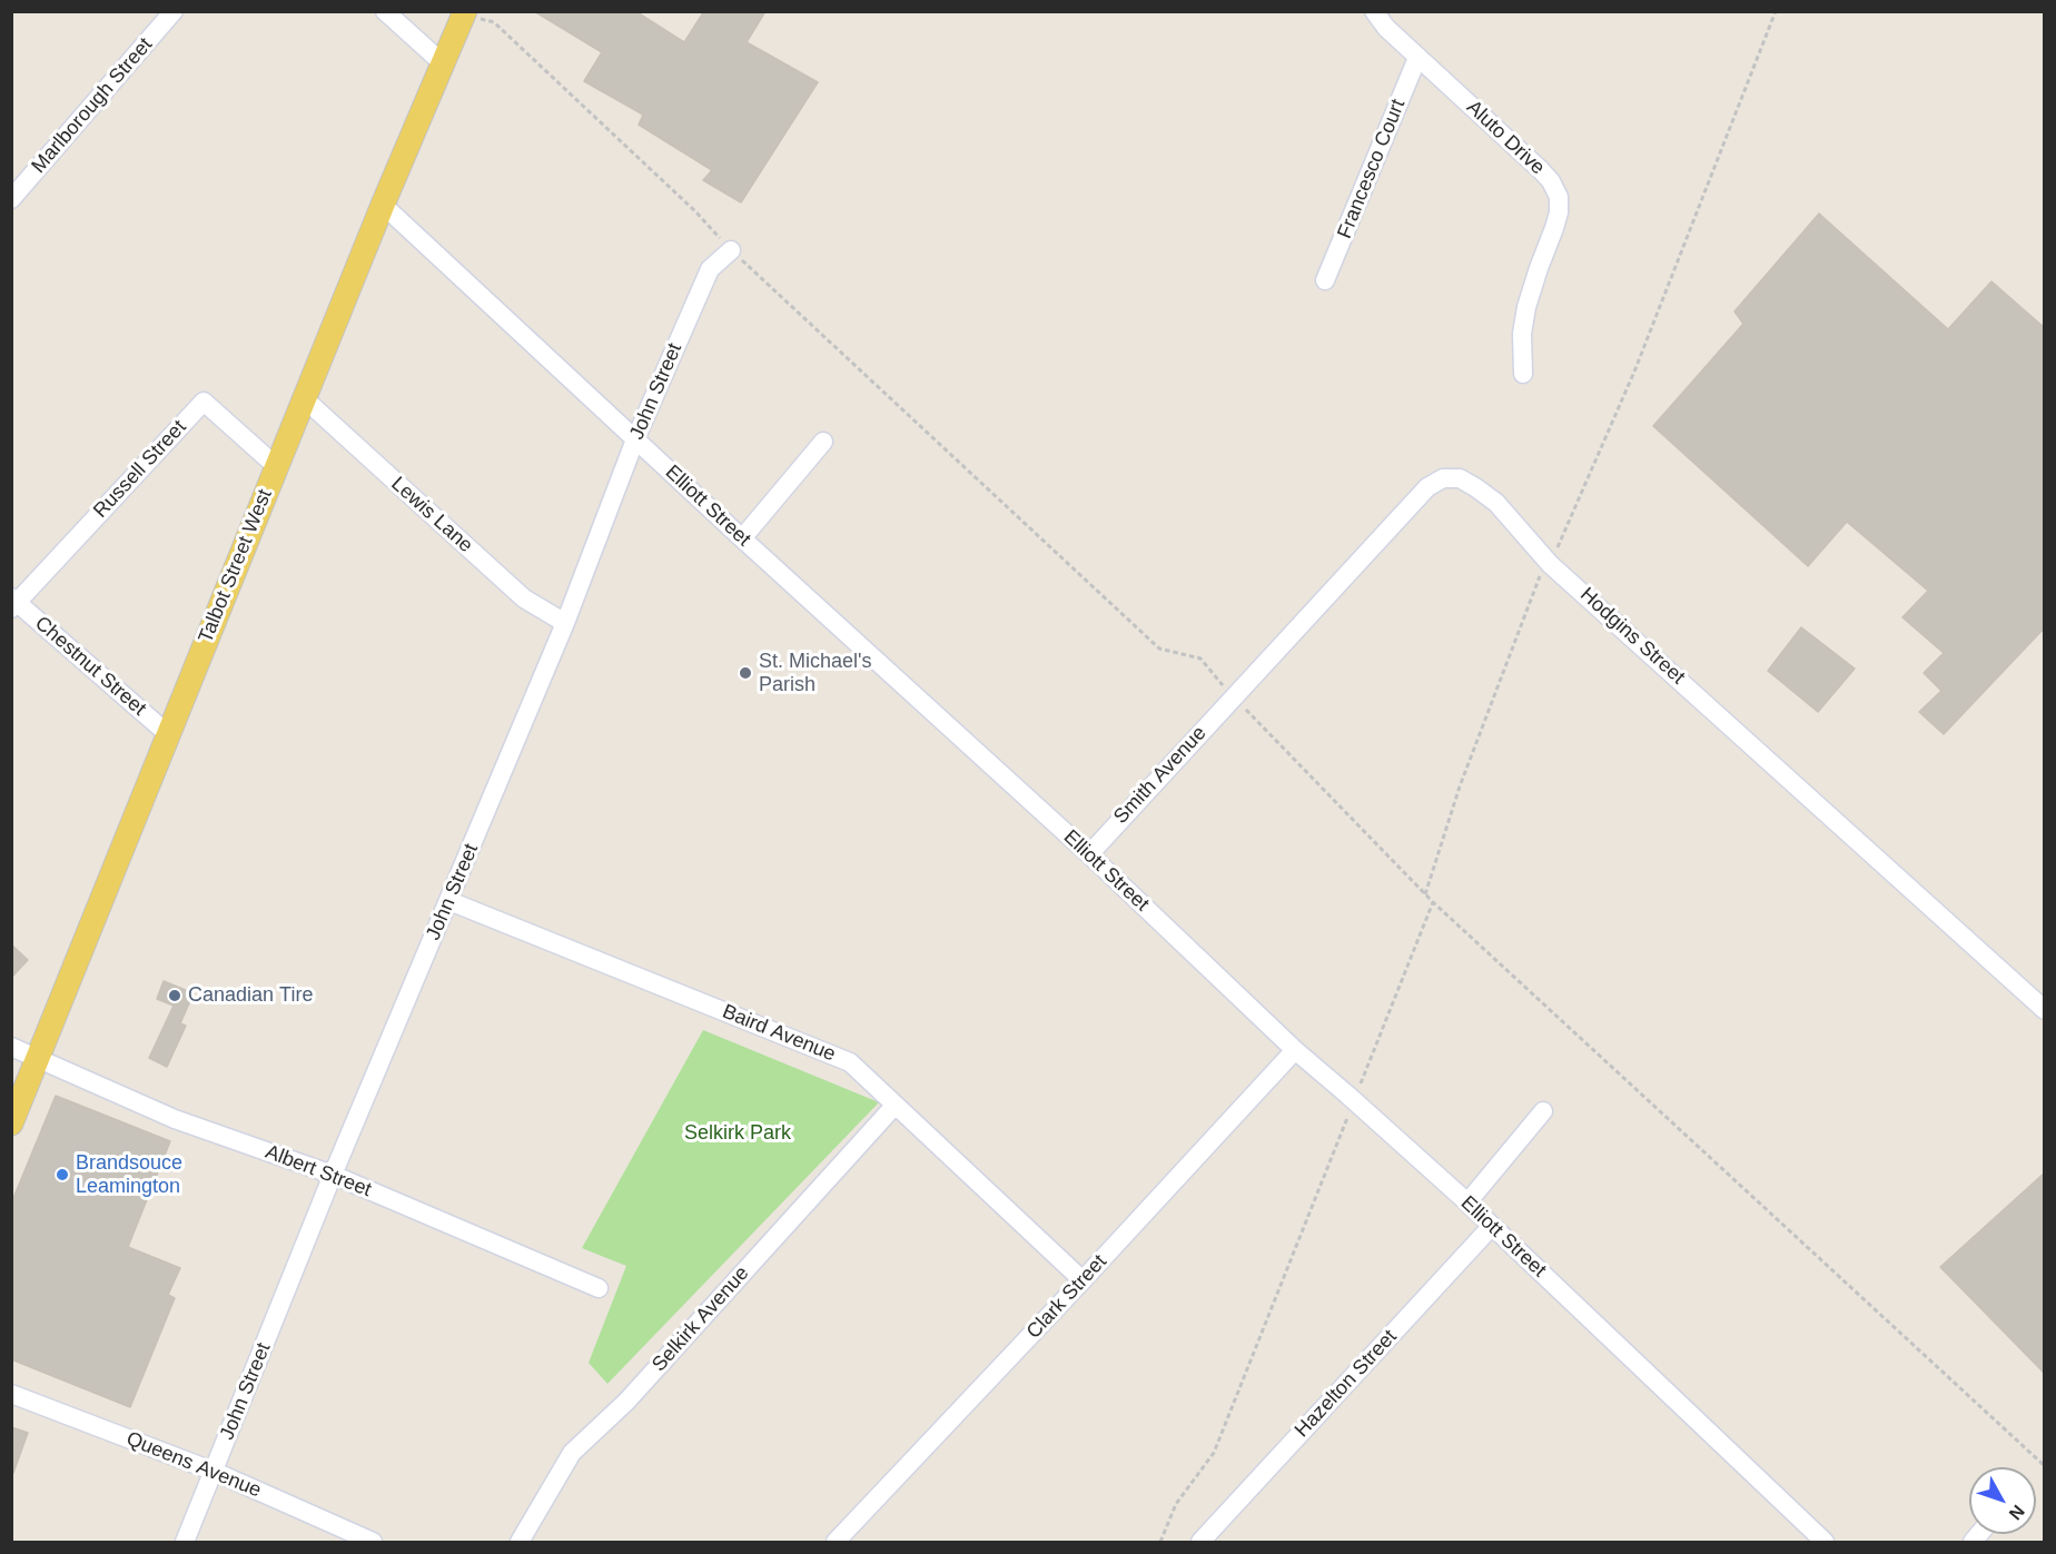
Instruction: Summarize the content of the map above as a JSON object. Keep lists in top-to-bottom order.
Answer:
{
  "streets": {
    "main road": ["Talbot Street West"],
    "street": [
      "Marlborough Street",
      "Aluto Drive",
      "Francesco Court",
      "John Street",
      "Russell Street",
      "Elliott Street",
      "Lewis Lane",
      "Hodgins Street",
      "Chestnut Street",
      "Smith Avenue",
      "Baird Avenue",
      "Albert Street",
      "Clark Street",
      "Selkirk Avenue",
      "Hazelton Street",
      "Queens Avenue"
    ]
  },
  "crossings": [
    ["Aluto Drive", "Francesco Court"],
    ["John Street", "Elliott Street"],
    ["John Street", "Lewis Lane"],
    ["John Street", "Baird Avenue"],
    ["John Street", "Albert Street"],
    ["John Street", "Queens Avenue"],
    ["Russell Street", "Talbot Street West"],
    ["Russell Street", "Chestnut Street"],
    ["Elliott Street", "Talbot Street West"],
    ["Elliott Street", "Smith Avenue"],
    ["Elliott Street", "Clark Street"],
    ["Elliott Street", "Hazelton Street"],
    ["Lewis Lane", "Talbot Street West"],
    ["Talbot Street West", "Chestnut Street"],
    ["Talbot Street West", "Albert Street"],
    ["Hodgins Street", "Smith Avenue"],
    ["Baird Avenue", "Clark Street"],
    ["Baird Avenue", "Selkirk Avenue"]
  ],
  "parks": ["Selkirk Park"],
  "places": ["St. Michael's Parish", "Canadian Tire", "Brandsouce Leamington"],
  "north": "bottom right"
}
